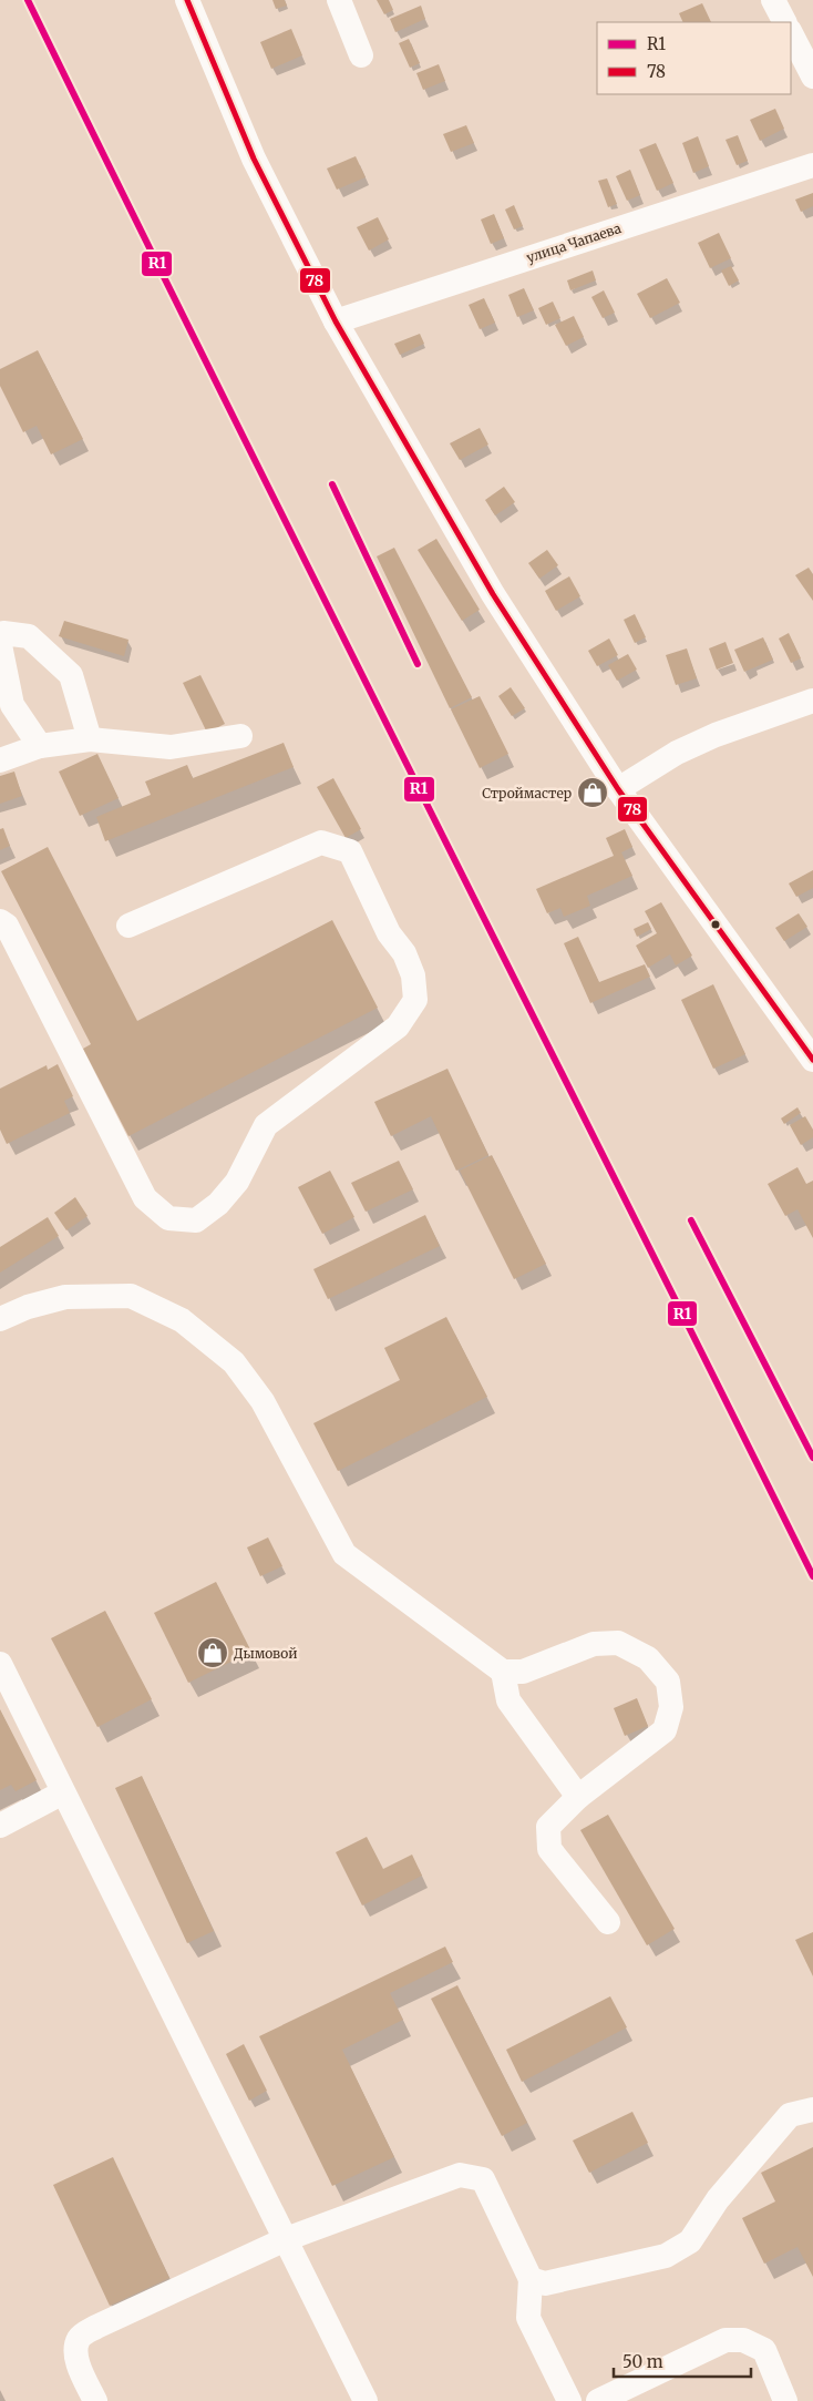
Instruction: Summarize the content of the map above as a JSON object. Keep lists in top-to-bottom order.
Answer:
{
  "streets": {
    "street": ["улица Чапаева"]
  },
  "places": {
    "shop": ["Строймастер", "Дымовой"]
  },
  "lines": ["transit line R1", "transit line 78"],
  "legend": ["R1", "78"],
  "scale_bar": "50 m"
}
